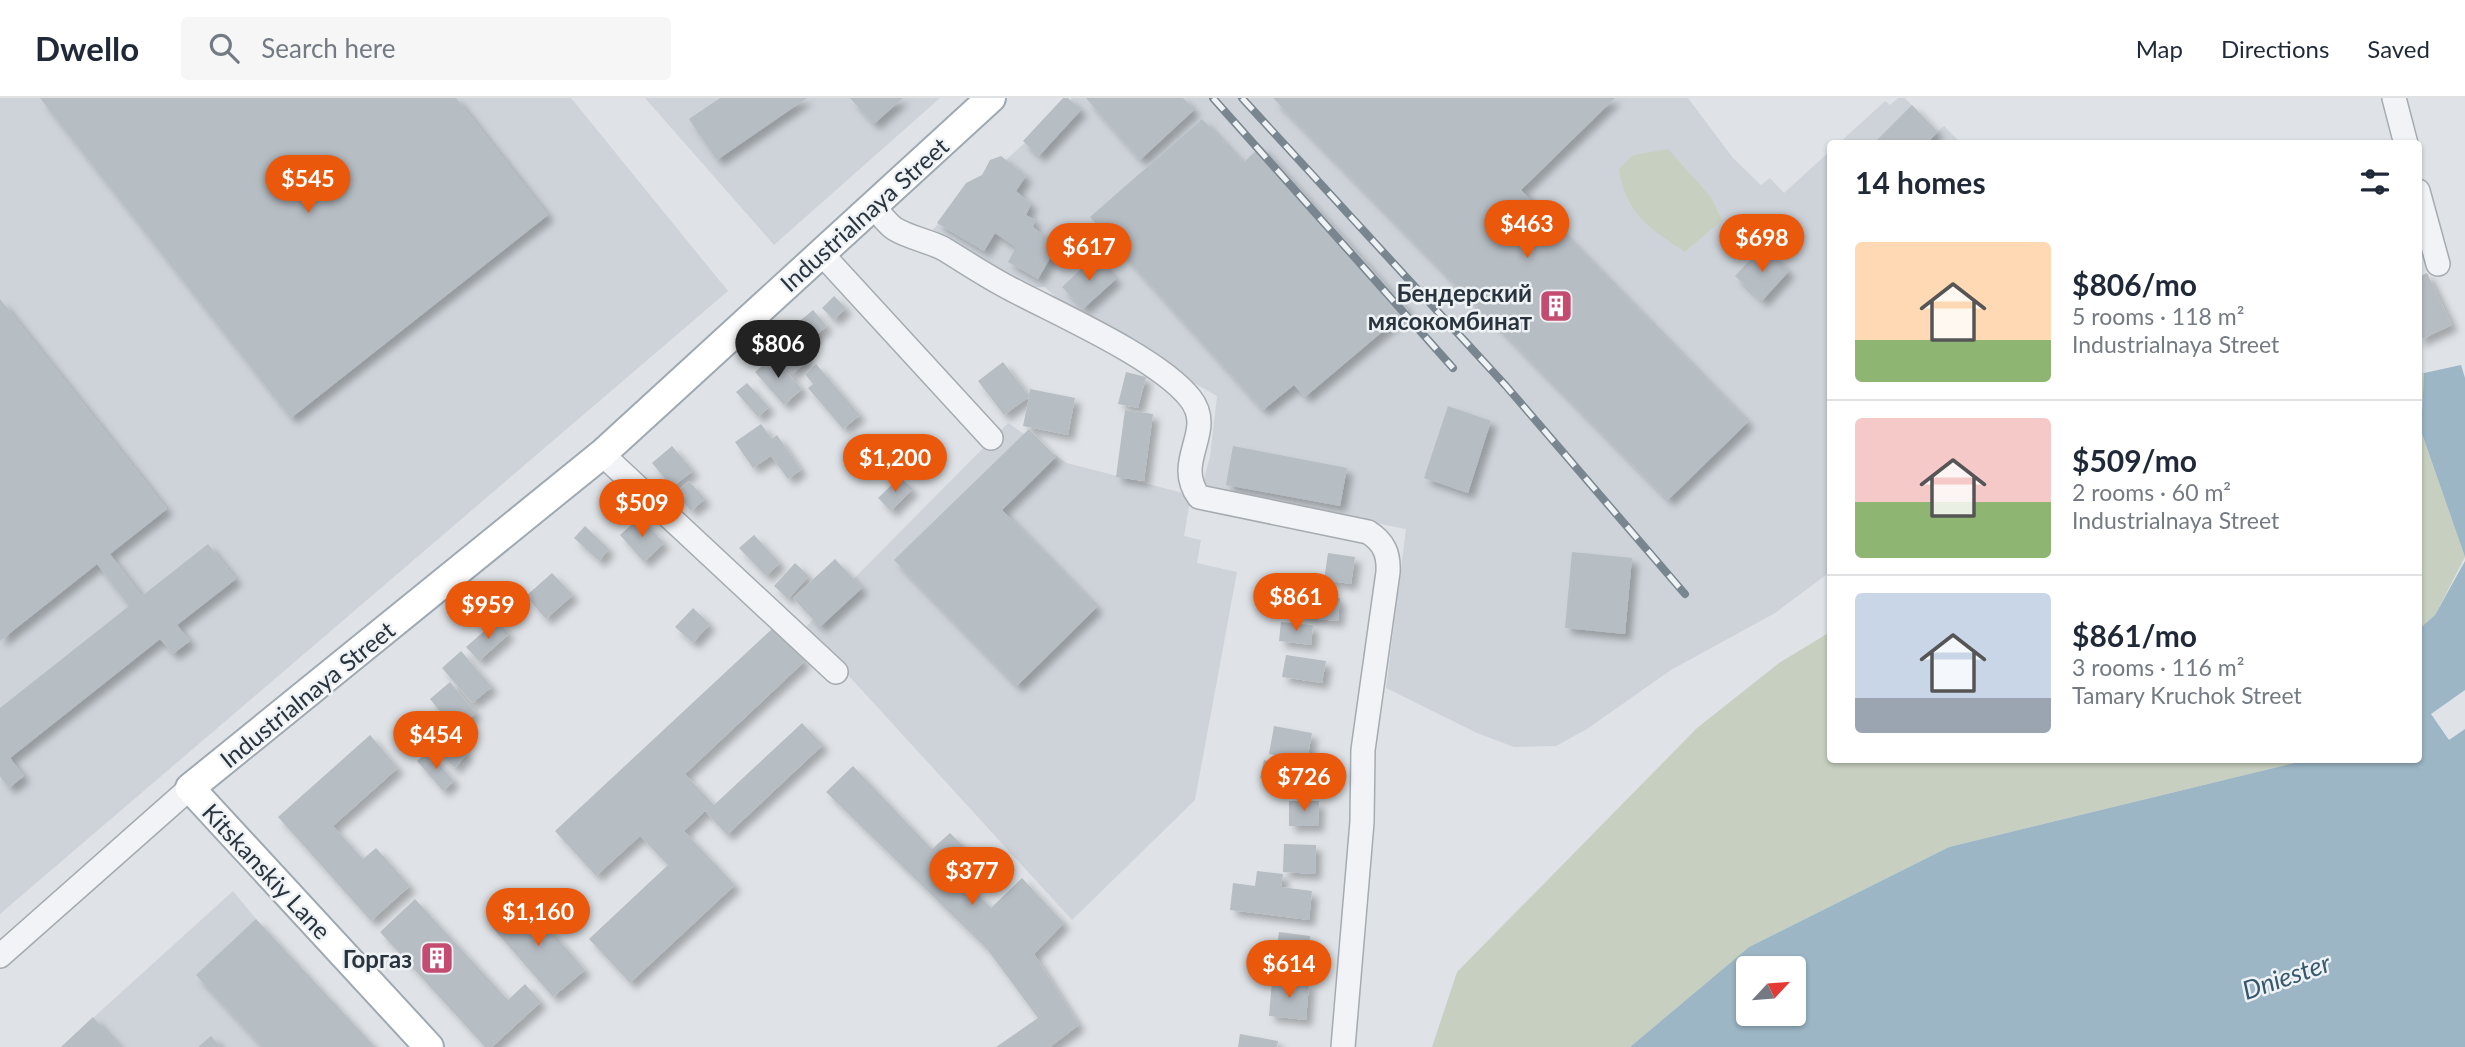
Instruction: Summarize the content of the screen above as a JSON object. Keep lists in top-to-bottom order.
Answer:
{
  "streets": {
    "main road": ["Industrialnaya Street", "Kitskanskiy Lane"]
  },
  "crossings": [
    ["Industrialnaya Street", "Kitskanskiy Lane"]
  ],
  "water": ["Dniester"],
  "places": {
    "building": ["Бендерский мясокомбинат", "Горгаз"]
  },
  "north": "top right",
  "page": {
    "header": "Dwello",
    "search": "Search here",
    "nav": ["Map", "Directions", "Saved"],
    "heading": "14 homes",
    "price": [
      "$545",
      "$463",
      "$698",
      "$617",
      "$806",
      "$1,200",
      "$509",
      "$861",
      "$959",
      "$454",
      "$726",
      "$377",
      "$1,160",
      "$614"
    ],
    "list": [
      {
        "name": "$806/mo",
        "note": "5 rooms · 118 m² · Industrialnaya Street"
      },
      {
        "name": "$509/mo",
        "note": "2 rooms · 60 m² · Industrialnaya Street"
      },
      {
        "name": "$861/mo",
        "note": "3 rooms · 116 m² · Tamary Kruchok Street"
      }
    ]
  }
}
